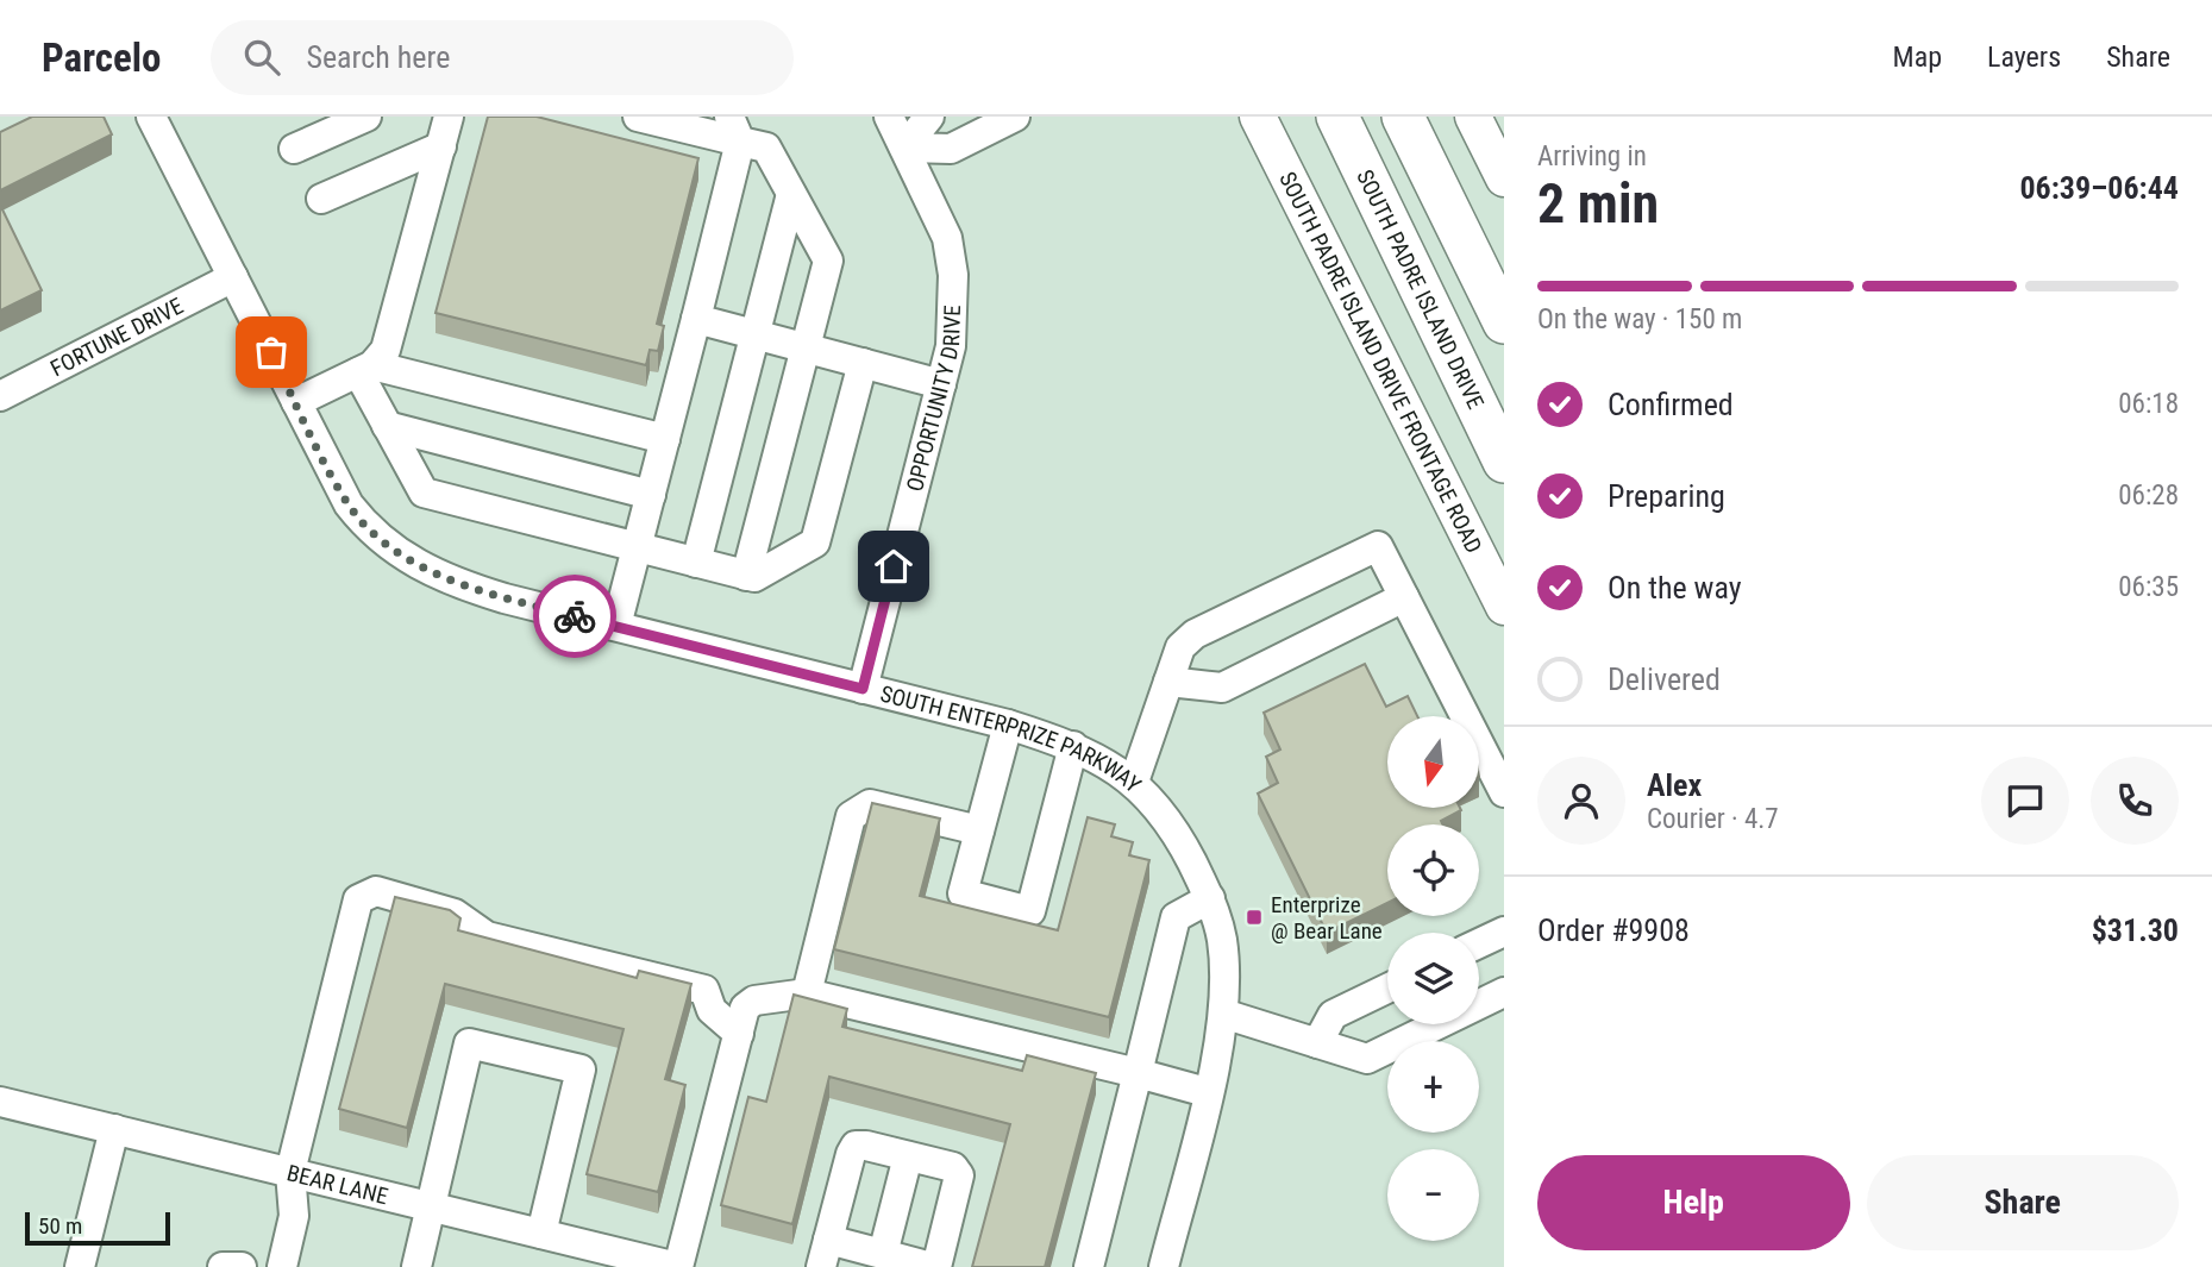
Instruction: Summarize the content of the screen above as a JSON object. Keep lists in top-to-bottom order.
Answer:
{
  "streets": {
    "highway": ["SOUTH PADRE ISLAND DRIVE"],
    "main road": ["SOUTH PADRE ISLAND DRIVE FRONTAGE ROAD"],
    "street": [
      "FORTUNE DRIVE",
      "OPPORTUNITY DRIVE",
      "SOUTH ENTERPRIZE PARKWAY",
      "BEAR LANE"
    ]
  },
  "crossings": [
    ["FORTUNE DRIVE", "SOUTH ENTERPRIZE PARKWAY"],
    ["OPPORTUNITY DRIVE", "SOUTH ENTERPRIZE PARKWAY"]
  ],
  "places": {
    "transit": ["Enterprize @ Bear Lane"]
  },
  "scale_bar": "50 m",
  "north": "bottom",
  "page": {
    "header": "Parcelo",
    "search": "Search here",
    "nav": ["Map", "Layers", "Share"],
    "heading": ["2 min", "Arriving in", "06:39–06:44"],
    "panel": [
      "Alex",
      "Courier · 4.7",
      "Order #9908",
      "$31.30"
    ],
    "bar": "On the way · 150 m",
    "list": [
      ["Confirmed", "06:18"],
      ["Preparing", "06:28"],
      ["On the way", "06:35"],
      "Delivered"
    ],
    "map_buttons": ["+", "−"],
    "buttons": ["Help", "Share"],
    "scale": "50 m"
  }
}
